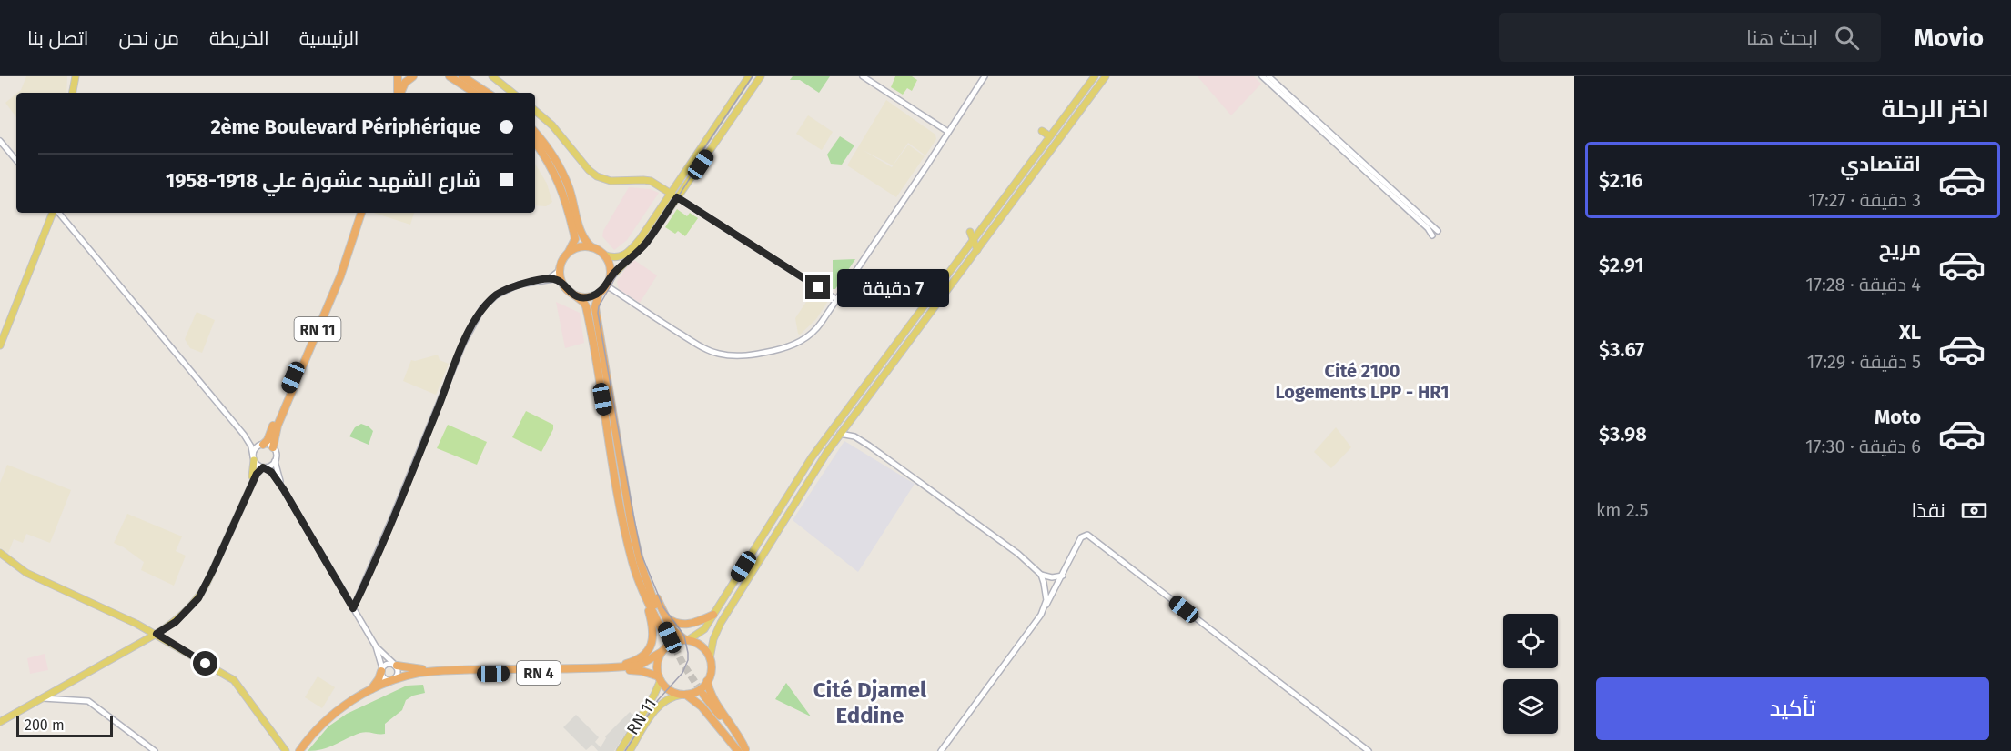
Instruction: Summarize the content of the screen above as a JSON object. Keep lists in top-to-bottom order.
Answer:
{
  "streets": {
    "highway": ["RN 11", "RN 4"]
  },
  "crossings": [
    ["RN 11", "RN 4"]
  ],
  "districts": ["Cité 2100 Logements LPP - HR1", "Cité Djamel Eddine"],
  "scale_bar": "200 m",
  "page": {
    "header": "Movio",
    "search": "ابحث هنا",
    "nav": [
      "الرئيسية",
      "الخريطة",
      "من نحن",
      "اتصل بنا"
    ],
    "heading": "اختر الرحلة",
    "banner": ["2ème Boulevard Périphérique", "شارع الشهيد عشورة علي 1918-1958"],
    "list": [
      {
        "name": "اقتصادي",
        "note": "3 دقيقة · 17:27",
        "value": "$2.16"
      },
      {
        "name": "مريح",
        "note": "4 دقيقة · 17:28",
        "value": "$2.91"
      },
      {
        "name": "XL",
        "note": "5 دقيقة · 17:29",
        "value": "$3.67"
      },
      {
        "name": "Moto",
        "note": "6 دقيقة · 17:30",
        "value": "$3.98"
      }
    ],
    "bubble": "7 دقيقة",
    "pay": ["نقدًا", "2.5 km"],
    "buttons": "تأكيد",
    "scale": "200 m"
  }
}
